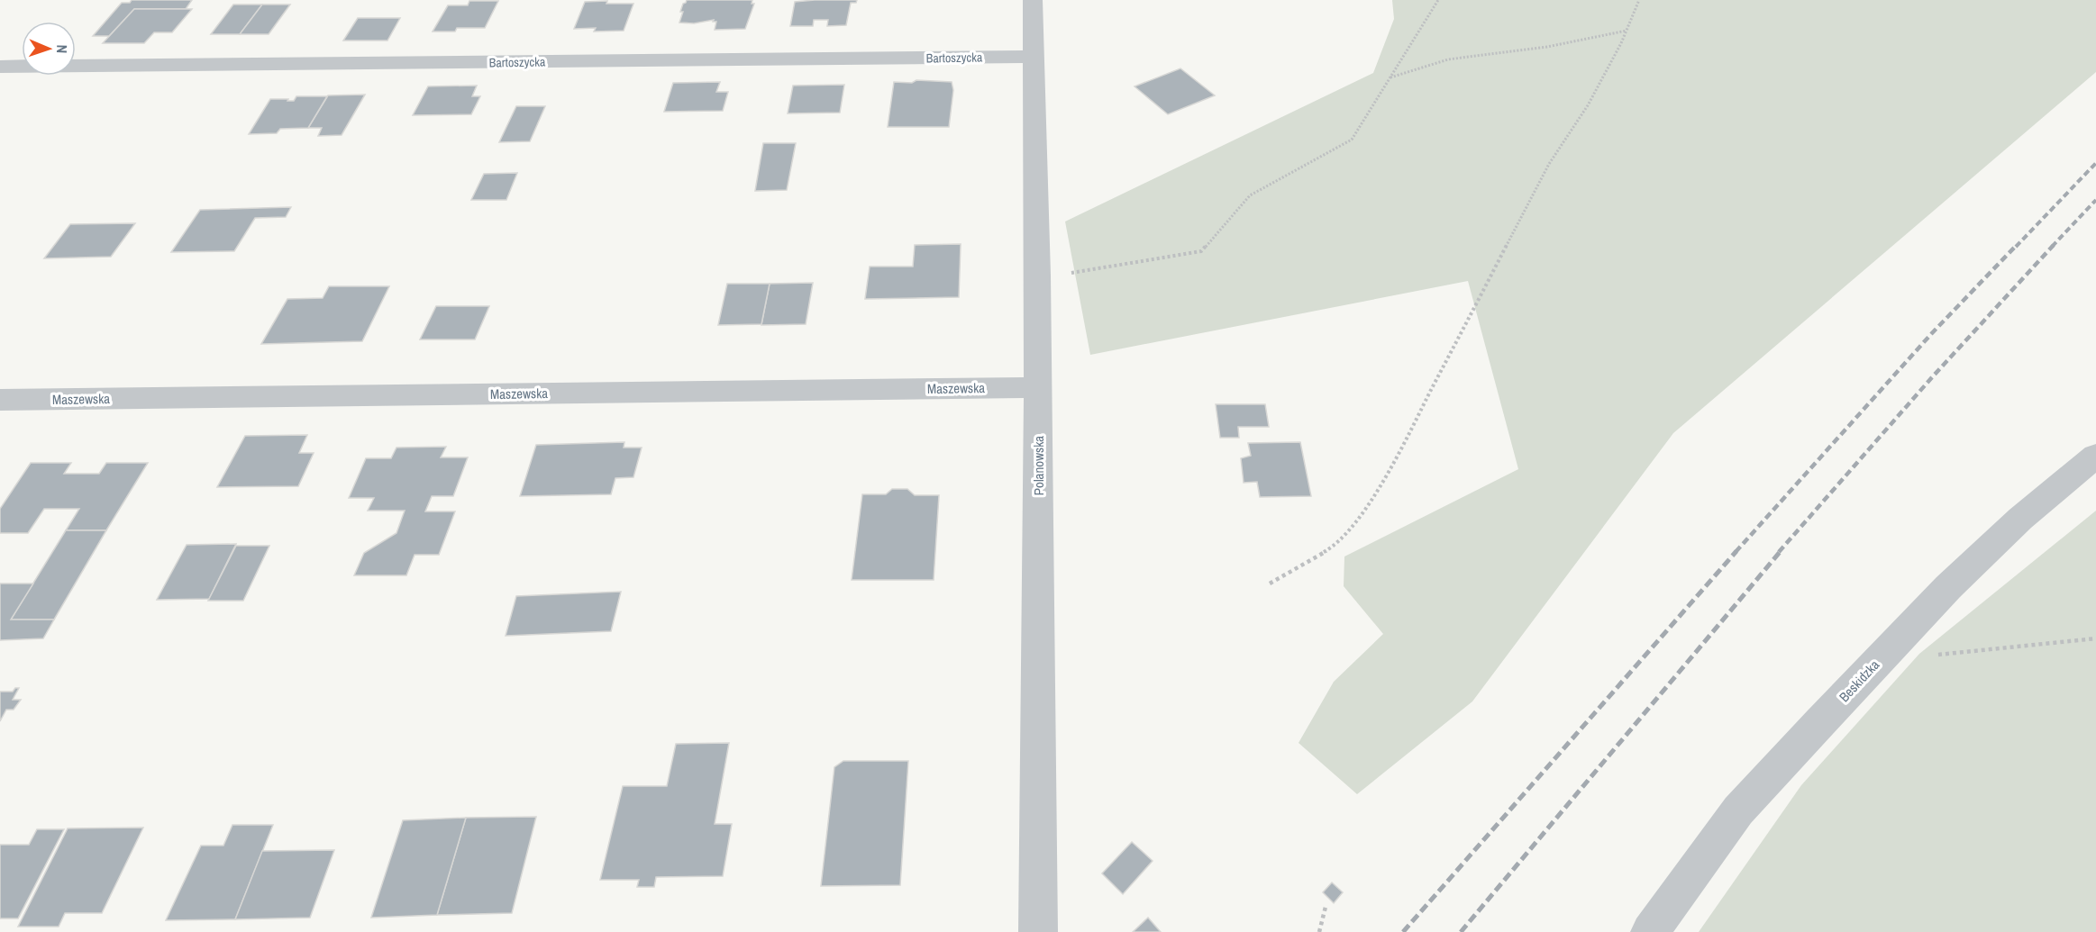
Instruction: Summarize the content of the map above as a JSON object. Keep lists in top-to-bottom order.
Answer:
{
  "streets": {
    "street": [
      "Bartoszycka",
      "Maszewska",
      "Polanowska",
      "Beskidzka"
    ]
  },
  "crossings": [
    ["Bartoszycka", "Polanowska"],
    ["Maszewska", "Polanowska"]
  ],
  "north": "right"
}
